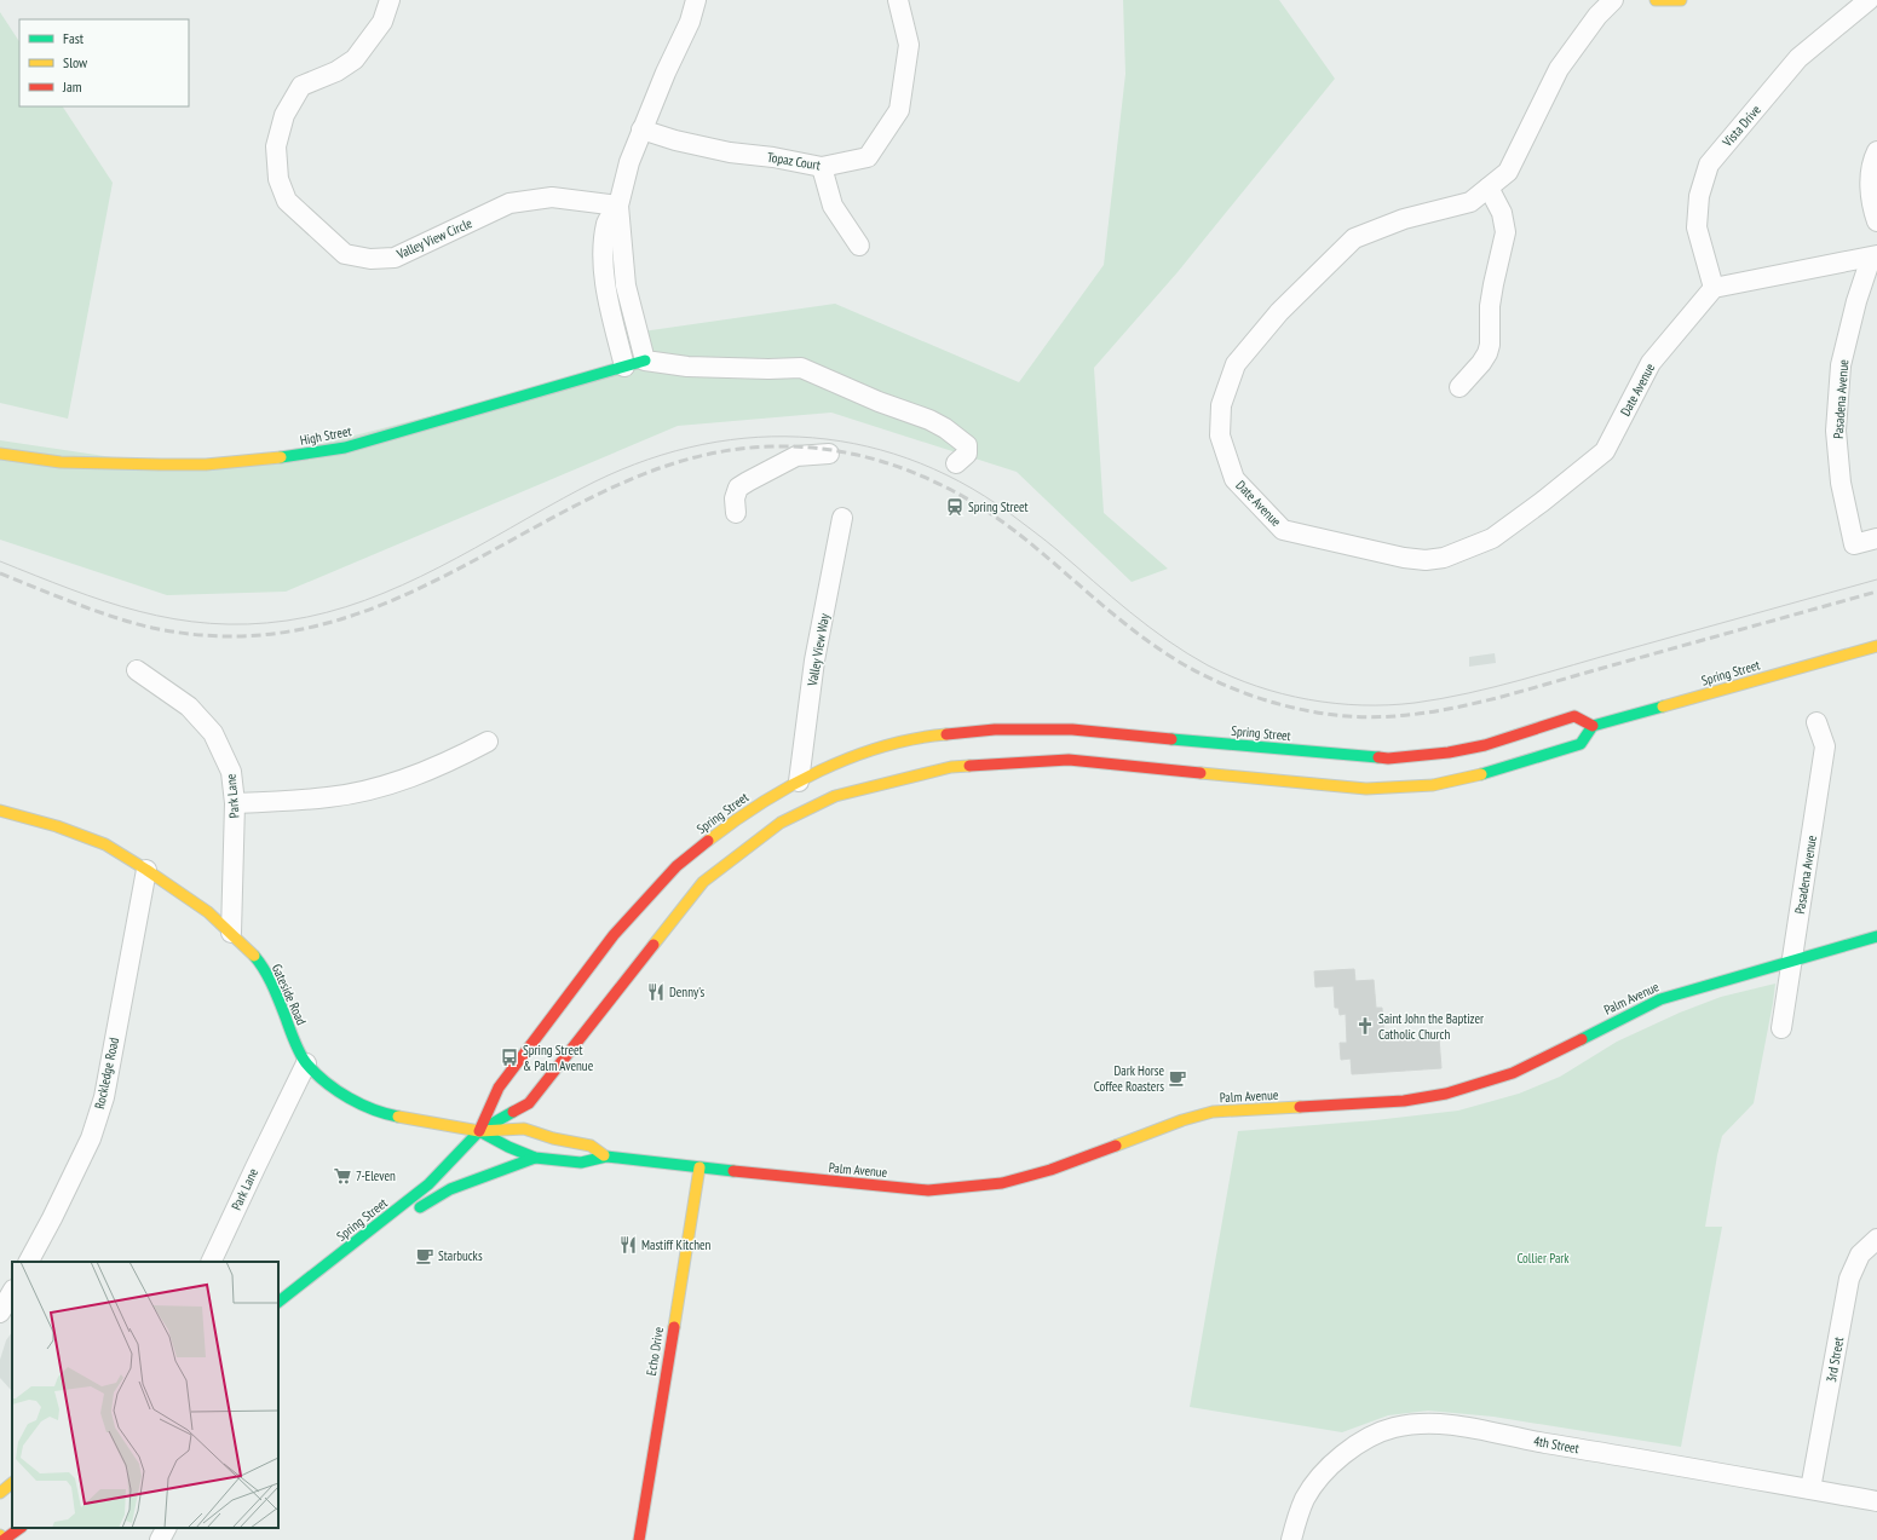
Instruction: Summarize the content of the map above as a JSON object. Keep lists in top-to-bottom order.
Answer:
{
  "streets": {
    "main road": [
      "High Street",
      "Spring Street",
      "Gateside Road",
      "Palm Avenue",
      "Echo Drive"
    ],
    "street": [
      "Vista Drive",
      "Topaz Court",
      "Valley View Circle",
      "Date Avenue",
      "Pasadena Avenue",
      "Valley View Way",
      "Park Lane",
      "Rockledge Road",
      "3rd Street",
      "4th Street"
    ]
  },
  "crossings": [
    ["Vista Drive", "Date Avenue"],
    ["Pasadena Avenue", "Palm Avenue"],
    ["Valley View Way", "Spring Street"],
    ["Spring Street", "Gateside Road"],
    ["Spring Street", "Palm Avenue"],
    ["Park Lane", "Gateside Road"],
    ["Gateside Road", "Palm Avenue"],
    ["Gateside Road", "Rockledge Road"],
    ["Palm Avenue", "Echo Drive"],
    ["3rd Street", "4th Street"]
  ],
  "parks": ["Collier Park"],
  "places": {
    "station": ["Spring Street"],
    "restaurant": ["Denny's", "Mastiff Kitchen"],
    "church": ["Saint John the Baptizer Catholic Church"],
    "bus stop": ["Spring Street & Palm Avenue"],
    "cafe": ["Dark Horse Coffee Roasters", "Starbucks"],
    "supermarket": ["7-Eleven"]
  },
  "legend": ["Fast", "Slow", "Jam"]
}
